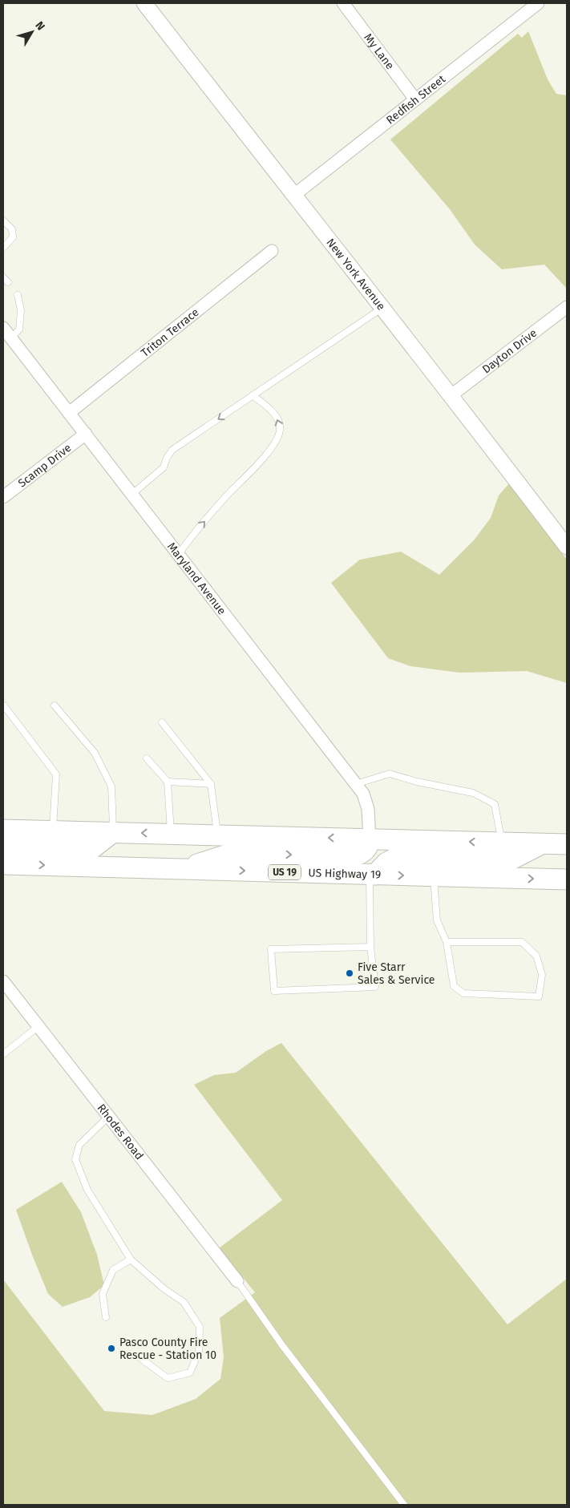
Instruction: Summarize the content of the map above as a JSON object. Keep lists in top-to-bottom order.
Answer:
{
  "streets": {
    "highway": ["US 19", "US Highway 19"],
    "street": [
      "My Lane",
      "Redfish Street",
      "New York Avenue",
      "Triton Terrace",
      "Dayton Drive",
      "Scamp Drive",
      "Maryland Avenue",
      "Rhodes Road"
    ]
  },
  "crossings": [
    ["My Lane", "Redfish Street"],
    ["Redfish Street", "New York Avenue"],
    ["New York Avenue", "Dayton Drive"],
    ["Triton Terrace", "Maryland Avenue"],
    ["Scamp Drive", "Maryland Avenue"]
  ],
  "places": ["Five Starr Sales & Service", "Pasco County Fire Rescue - Station 10"],
  "north": "top right"
}
